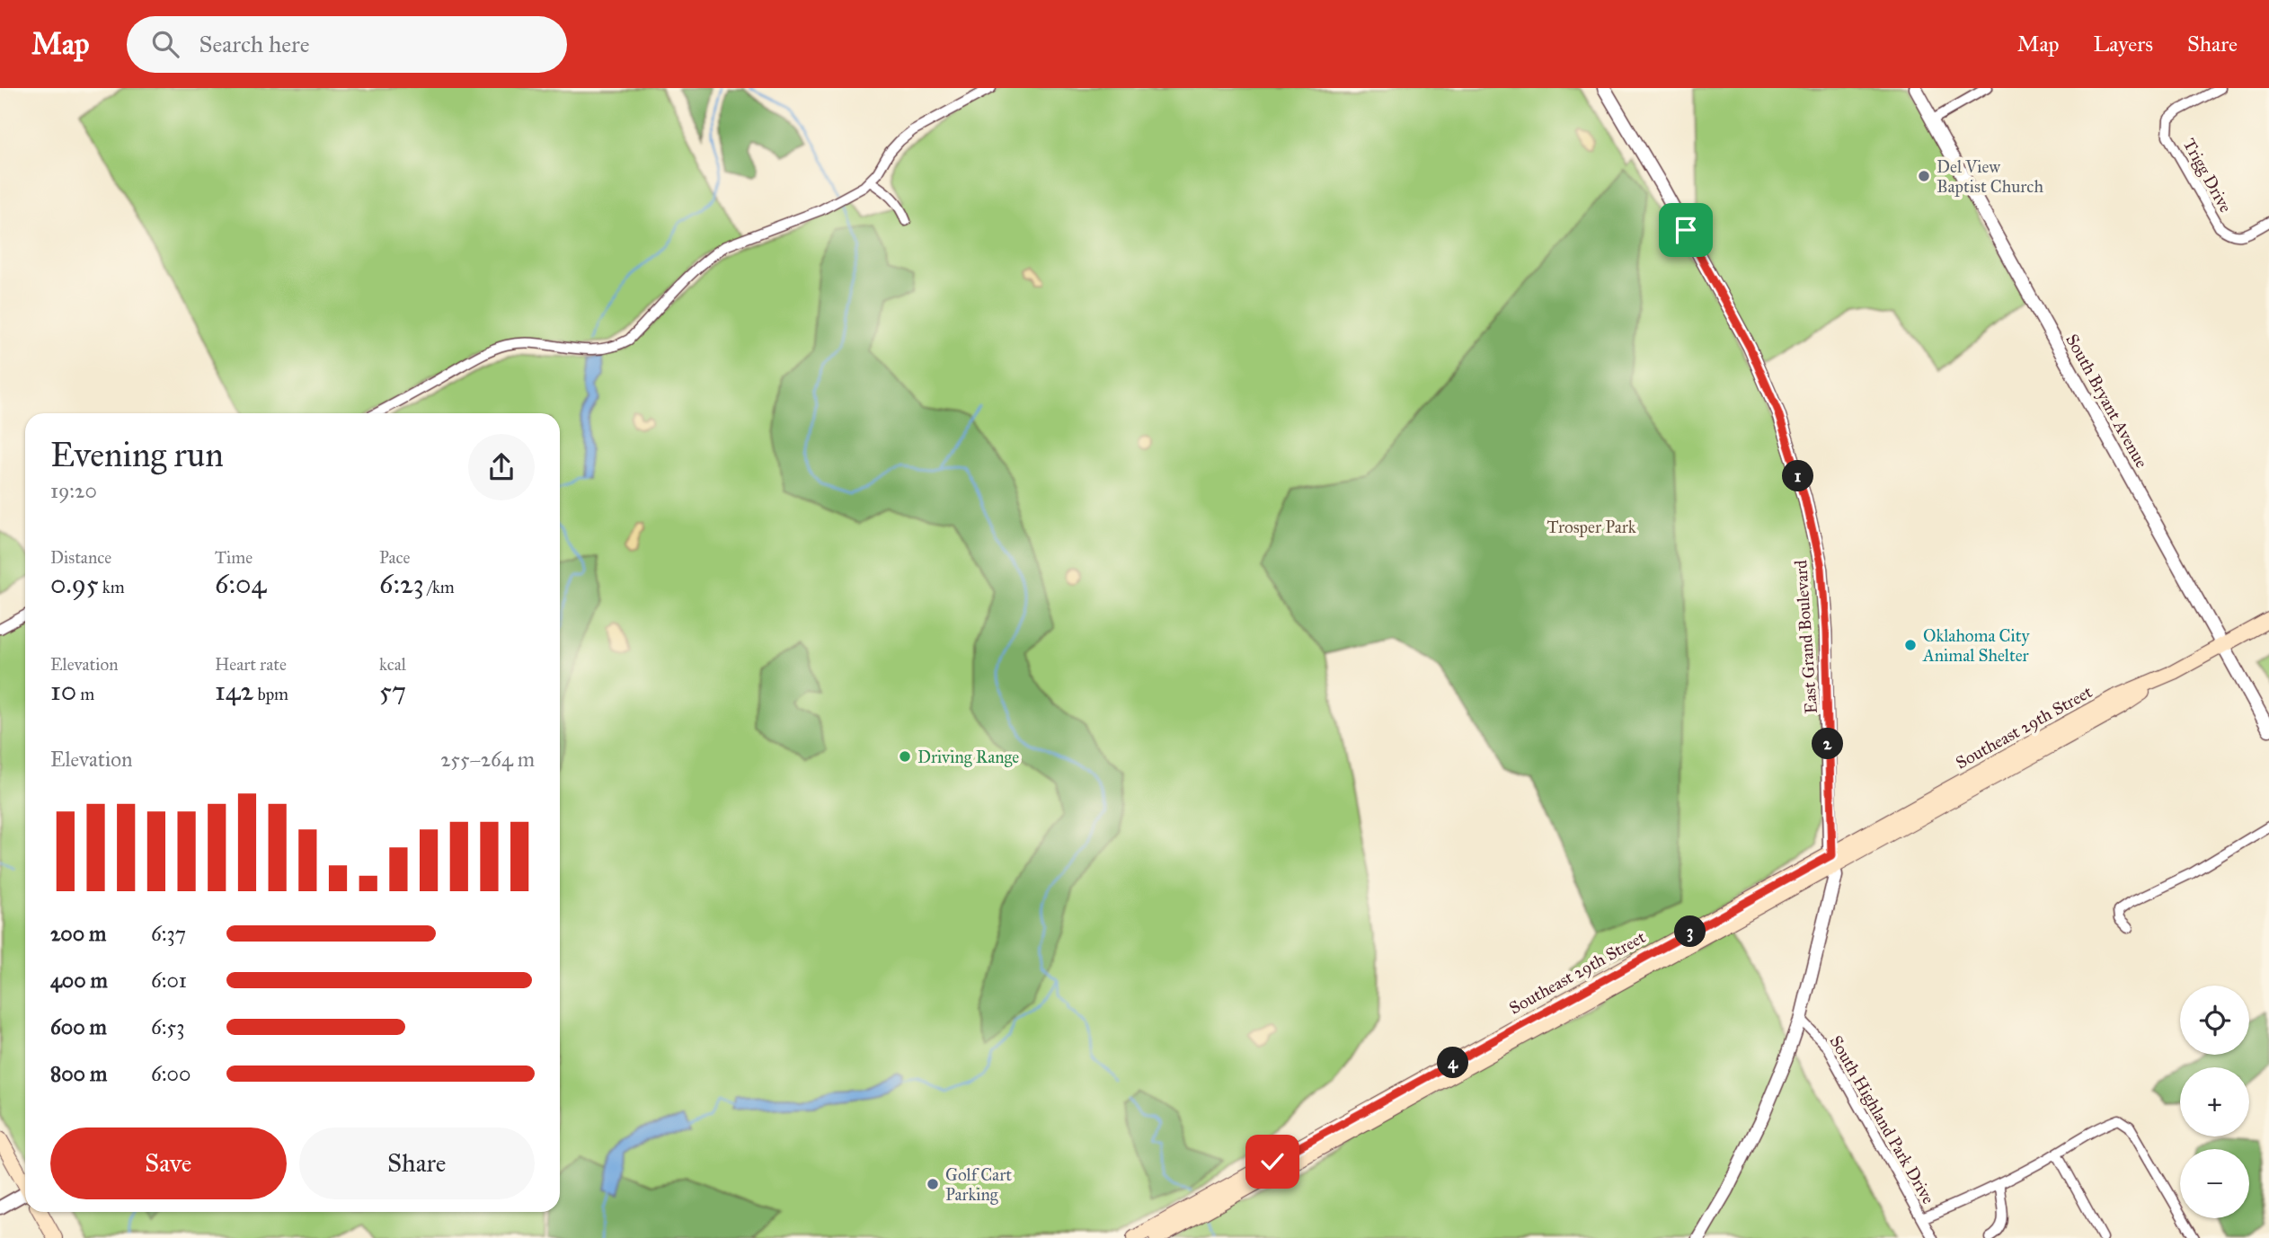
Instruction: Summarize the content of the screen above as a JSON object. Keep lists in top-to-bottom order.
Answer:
{
  "streets": {
    "main road": ["Southeast 29th Street"],
    "street": [
      "Trigg Drive",
      "South Bryant Avenue",
      "East Grand Boulevard",
      "South Highland Park Drive"
    ]
  },
  "crossings": [
    ["South Bryant Avenue", "Southeast 29th Street"],
    ["East Grand Boulevard", "Southeast 29th Street"],
    ["East Grand Boulevard", "South Highland Park Drive"]
  ],
  "parks": ["Trosper Park"],
  "places": [
    "Del View Baptist Church",
    "Oklahoma City Animal Shelter",
    "Driving Range",
    "Golf Cart Parking"
  ],
  "page": {
    "header": "Map",
    "search": "Search here",
    "nav": ["Map", "Layers", "Share"],
    "heading": ["Evening run", "19:20"],
    "pins": [
      "1",
      "2",
      "3",
      "4"
    ],
    "stats": [
      ["Distance", "0.95 km"],
      ["Time", "6:04"],
      ["Pace", "6:23 /km"],
      ["Elevation", "10 m"],
      ["Heart rate", "142 bpm"],
      ["kcal", "57"]
    ],
    "chart": ["Elevation", "255–264 m"],
    "list": [
      {
        "name": "200 m",
        "note": "6:37"
      },
      {
        "name": "400 m",
        "note": "6:01"
      },
      {
        "name": "600 m",
        "note": "6:53"
      },
      {
        "name": "800 m",
        "note": "6:00"
      }
    ],
    "map_buttons": ["+", "−"],
    "buttons": ["Save", "Share"]
  }
}
